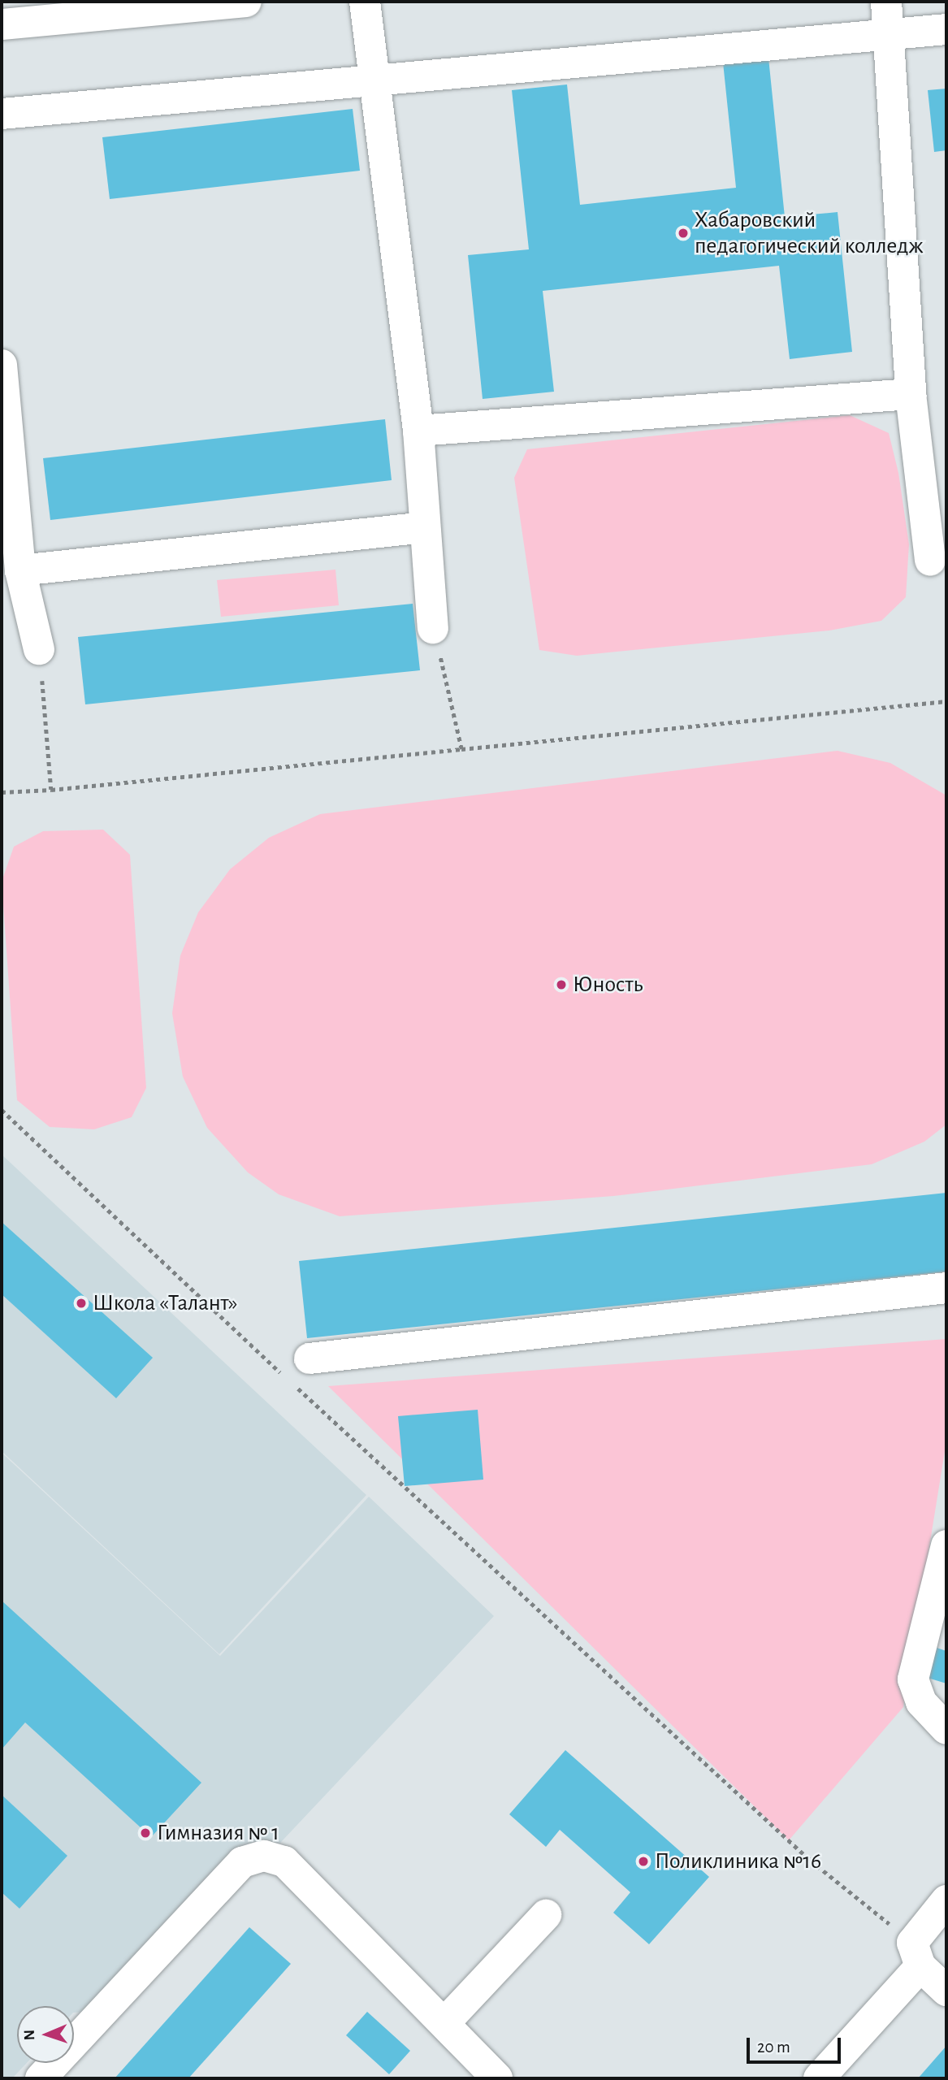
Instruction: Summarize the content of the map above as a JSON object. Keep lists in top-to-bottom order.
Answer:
{
  "places": [
    "Хабаровский педагогический колледж",
    "Юность",
    "Школа «Талант»",
    "Гимназия № 1",
    "Поликлиника №16"
  ],
  "scale_bar": "20 m",
  "north": "left"
}
